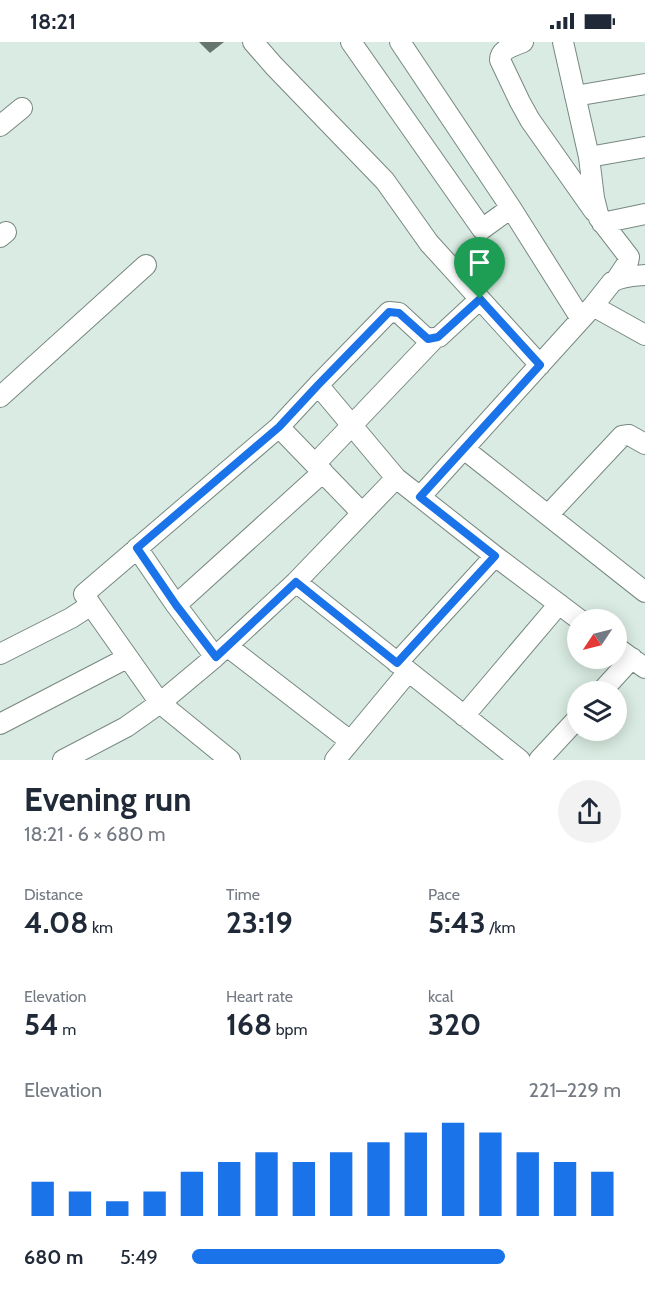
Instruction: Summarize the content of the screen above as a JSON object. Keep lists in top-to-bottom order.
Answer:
{
  "north": "bottom left",
  "page": {
    "status": "18:21",
    "heading": ["Evening run", "18:21 · 6 × 680 m"],
    "stats": [
      ["Distance", "4.08 km"],
      ["Time", "23:19"],
      ["Pace", "5:43 /km"],
      ["Elevation", "54 m"],
      ["Heart rate", "168 bpm"],
      ["kcal", "320"]
    ],
    "chart": ["Elevation", "221–229 m"],
    "list": [
      {
        "name": "680 m",
        "note": "5:49"
      }
    ]
  }
}
